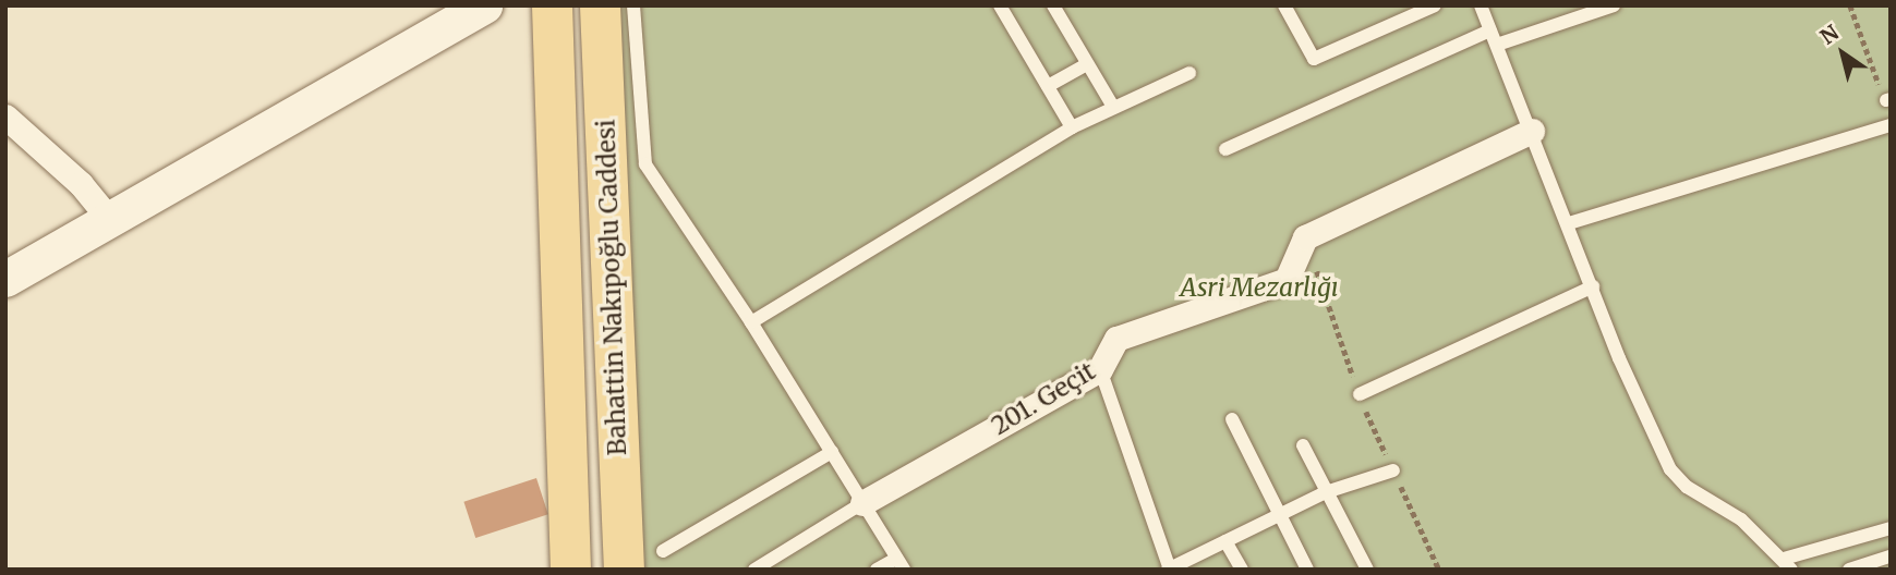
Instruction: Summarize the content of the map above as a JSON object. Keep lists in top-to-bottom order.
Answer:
{
  "streets": {
    "main road": ["Bahattin Nakıpoğlu Caddesi"],
    "street": ["201. Geçit"]
  },
  "parks": ["Asri Mezarlığı"],
  "north": "top left"
}
